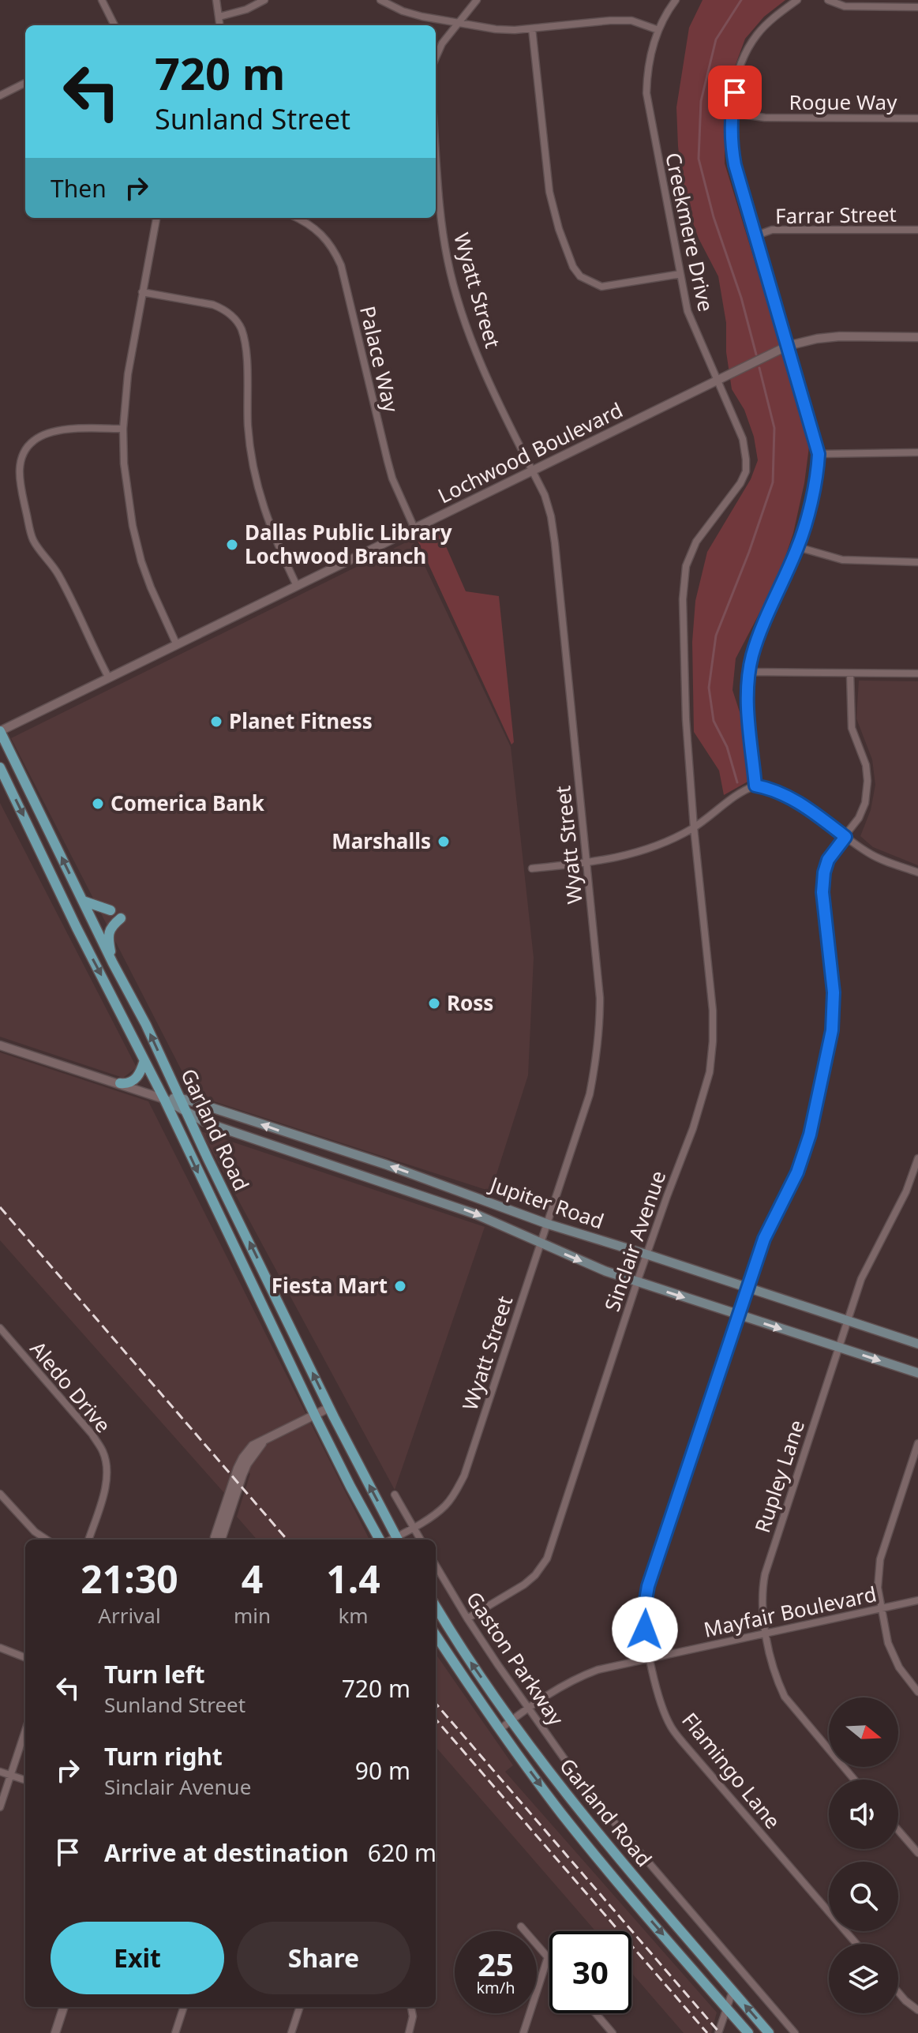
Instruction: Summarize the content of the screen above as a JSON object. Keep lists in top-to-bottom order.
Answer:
{
  "streets": {
    "main road": ["Garland Road", "Jupiter Road"],
    "street": [
      "Rogue Way",
      "Farrar Street",
      "Creekmere Drive",
      "Wyatt Street",
      "Palace Way",
      "Lochwood Boulevard",
      "Sinclair Avenue",
      "Aledo Drive",
      "Rupley Lane",
      "Mayfair Boulevard",
      "Gaston Parkway",
      "Flamingo Lane"
    ]
  },
  "crossings": [
    ["Creekmere Drive", "Lochwood Boulevard"],
    ["Creekmere Drive", "Sinclair Avenue"],
    ["Wyatt Street", "Lochwood Boulevard"],
    ["Wyatt Street", "Garland Road"],
    ["Wyatt Street", "Jupiter Road"],
    ["Palace Way", "Lochwood Boulevard"],
    ["Lochwood Boulevard", "Garland Road"],
    ["Garland Road", "Jupiter Road"],
    ["Garland Road", "Mayfair Boulevard"],
    ["Jupiter Road", "Sinclair Avenue"],
    ["Jupiter Road", "Rupley Lane"],
    ["Jupiter Road", "Flamingo Lane"],
    ["Sinclair Avenue", "Gaston Parkway"],
    ["Rupley Lane", "Mayfair Boulevard"],
    ["Mayfair Boulevard", "Gaston Parkway"],
    ["Mayfair Boulevard", "Flamingo Lane"]
  ],
  "places": [
    "Dallas Public Library Lochwood Branch",
    "Planet Fitness",
    "Comerica Bank",
    "Marshalls",
    "Ross",
    "Fiesta Mart"
  ],
  "north": "right",
  "page": {
    "turn": ["720 m", "Sunland Street"],
    "then": "Then",
    "eta": [
      "21:30",
      "Arrival",
      "4",
      "min",
      "1.4",
      "km"
    ],
    "list": [
      {
        "name": "Turn left",
        "note": "Sunland Street",
        "value": "720 m"
      },
      {
        "name": "Turn right",
        "note": "Sinclair Avenue",
        "value": "90 m"
      },
      {
        "name": "Arrive at destination",
        "value": "620 m"
      }
    ],
    "buttons": ["Exit", "Share"],
    "speed": "25 km/h",
    "limit": "30"
  }
}
